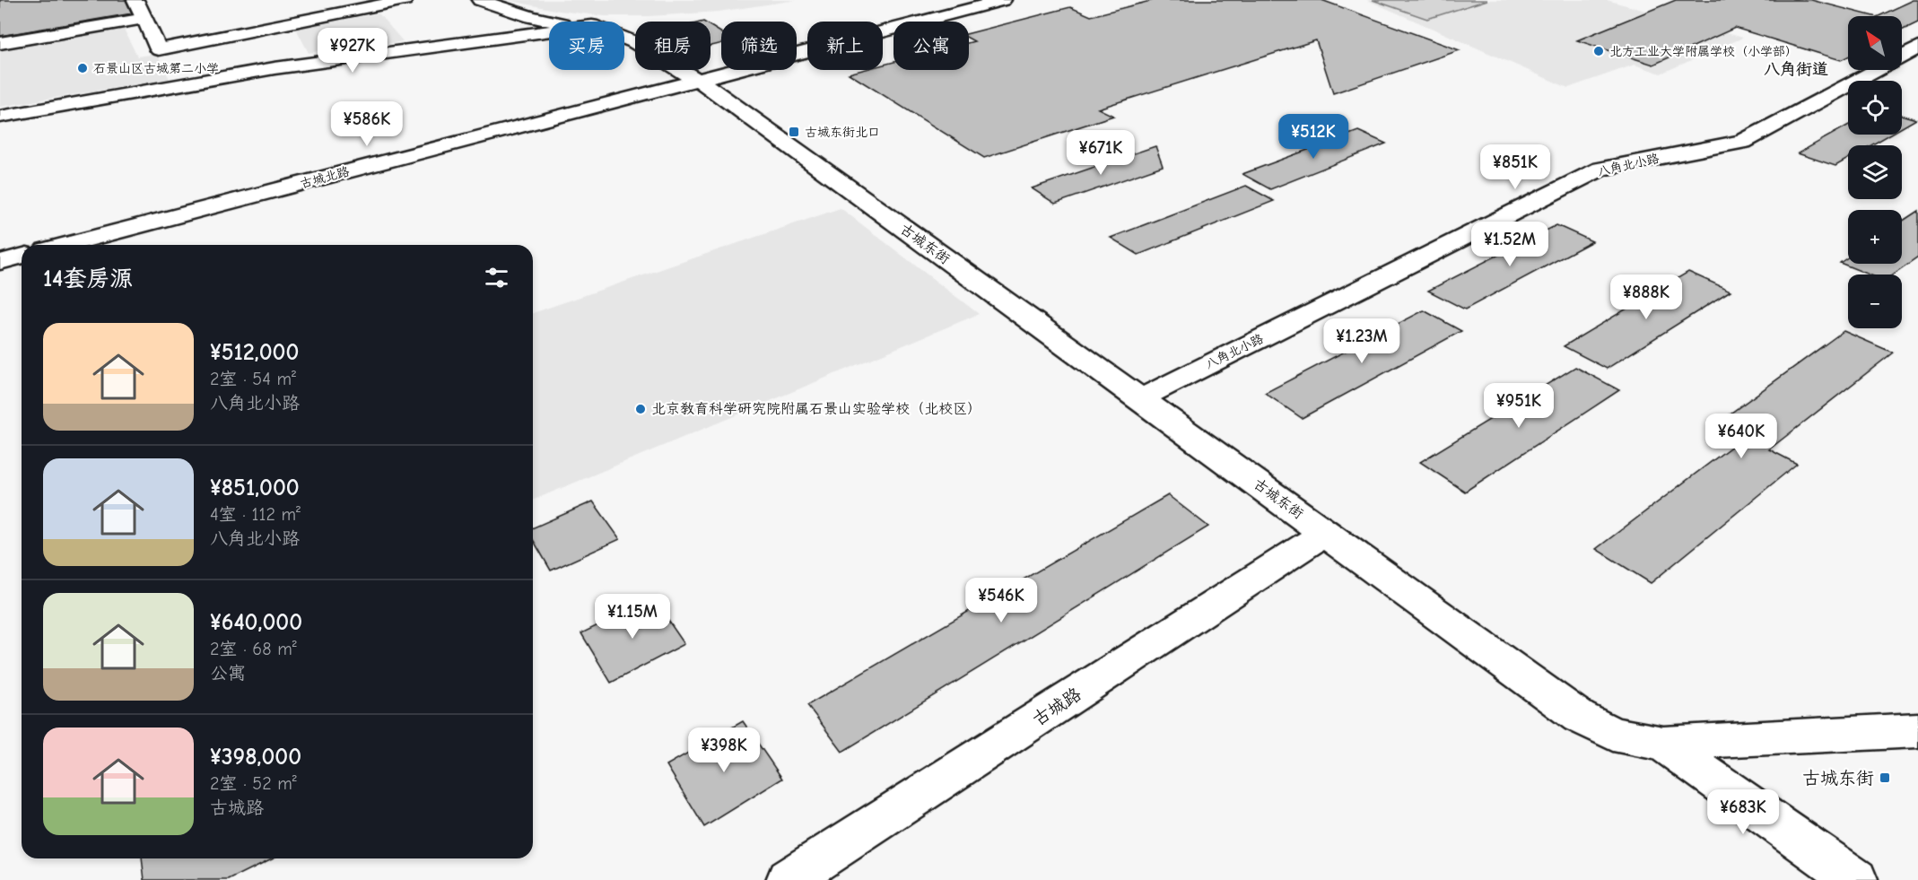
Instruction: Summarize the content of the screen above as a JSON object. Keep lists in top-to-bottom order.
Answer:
{
  "streets": {
    "street": [
      "八角北小路",
      "古城北路",
      "古城东街",
      "古城路"
    ]
  },
  "crossings": [
    ["八角北小路", "古城东街"],
    ["古城北路", "古城东街"],
    ["古城东街", "古城路"]
  ],
  "districts": ["八角街道"],
  "places": {
    "other": ["北方工业大学附属学校（小学部）", "石景山区古城第二小学", "北京教育科学研究院附属石景山实验学校（北校区）"],
    "transit": ["古城东街北口", "古城东街"]
  },
  "north": "top left",
  "page": {
    "map_buttons": ["+", "−"],
    "chip": [
      "买房",
      "租房",
      "筛选",
      "新上",
      "公寓"
    ],
    "price": [
      "¥927K",
      "¥586K",
      "¥512K",
      "¥671K",
      "¥851K",
      "¥1.52M",
      "¥888K",
      "¥1.23M",
      "¥951K",
      "¥640K",
      "¥546K",
      "¥1.15M",
      "¥398K",
      "¥683K"
    ],
    "heading": "14套房源",
    "list": [
      {
        "name": "¥512,000",
        "note": "2室 · 54 m² · 八角北小路"
      },
      {
        "name": "¥851,000",
        "note": "4室 · 112 m² · 八角北小路"
      },
      {
        "name": "¥640,000",
        "note": "2室 · 68 m² · 公寓"
      },
      {
        "name": "¥398,000",
        "note": "2室 · 52 m² · 古城路"
      }
    ]
  }
}
